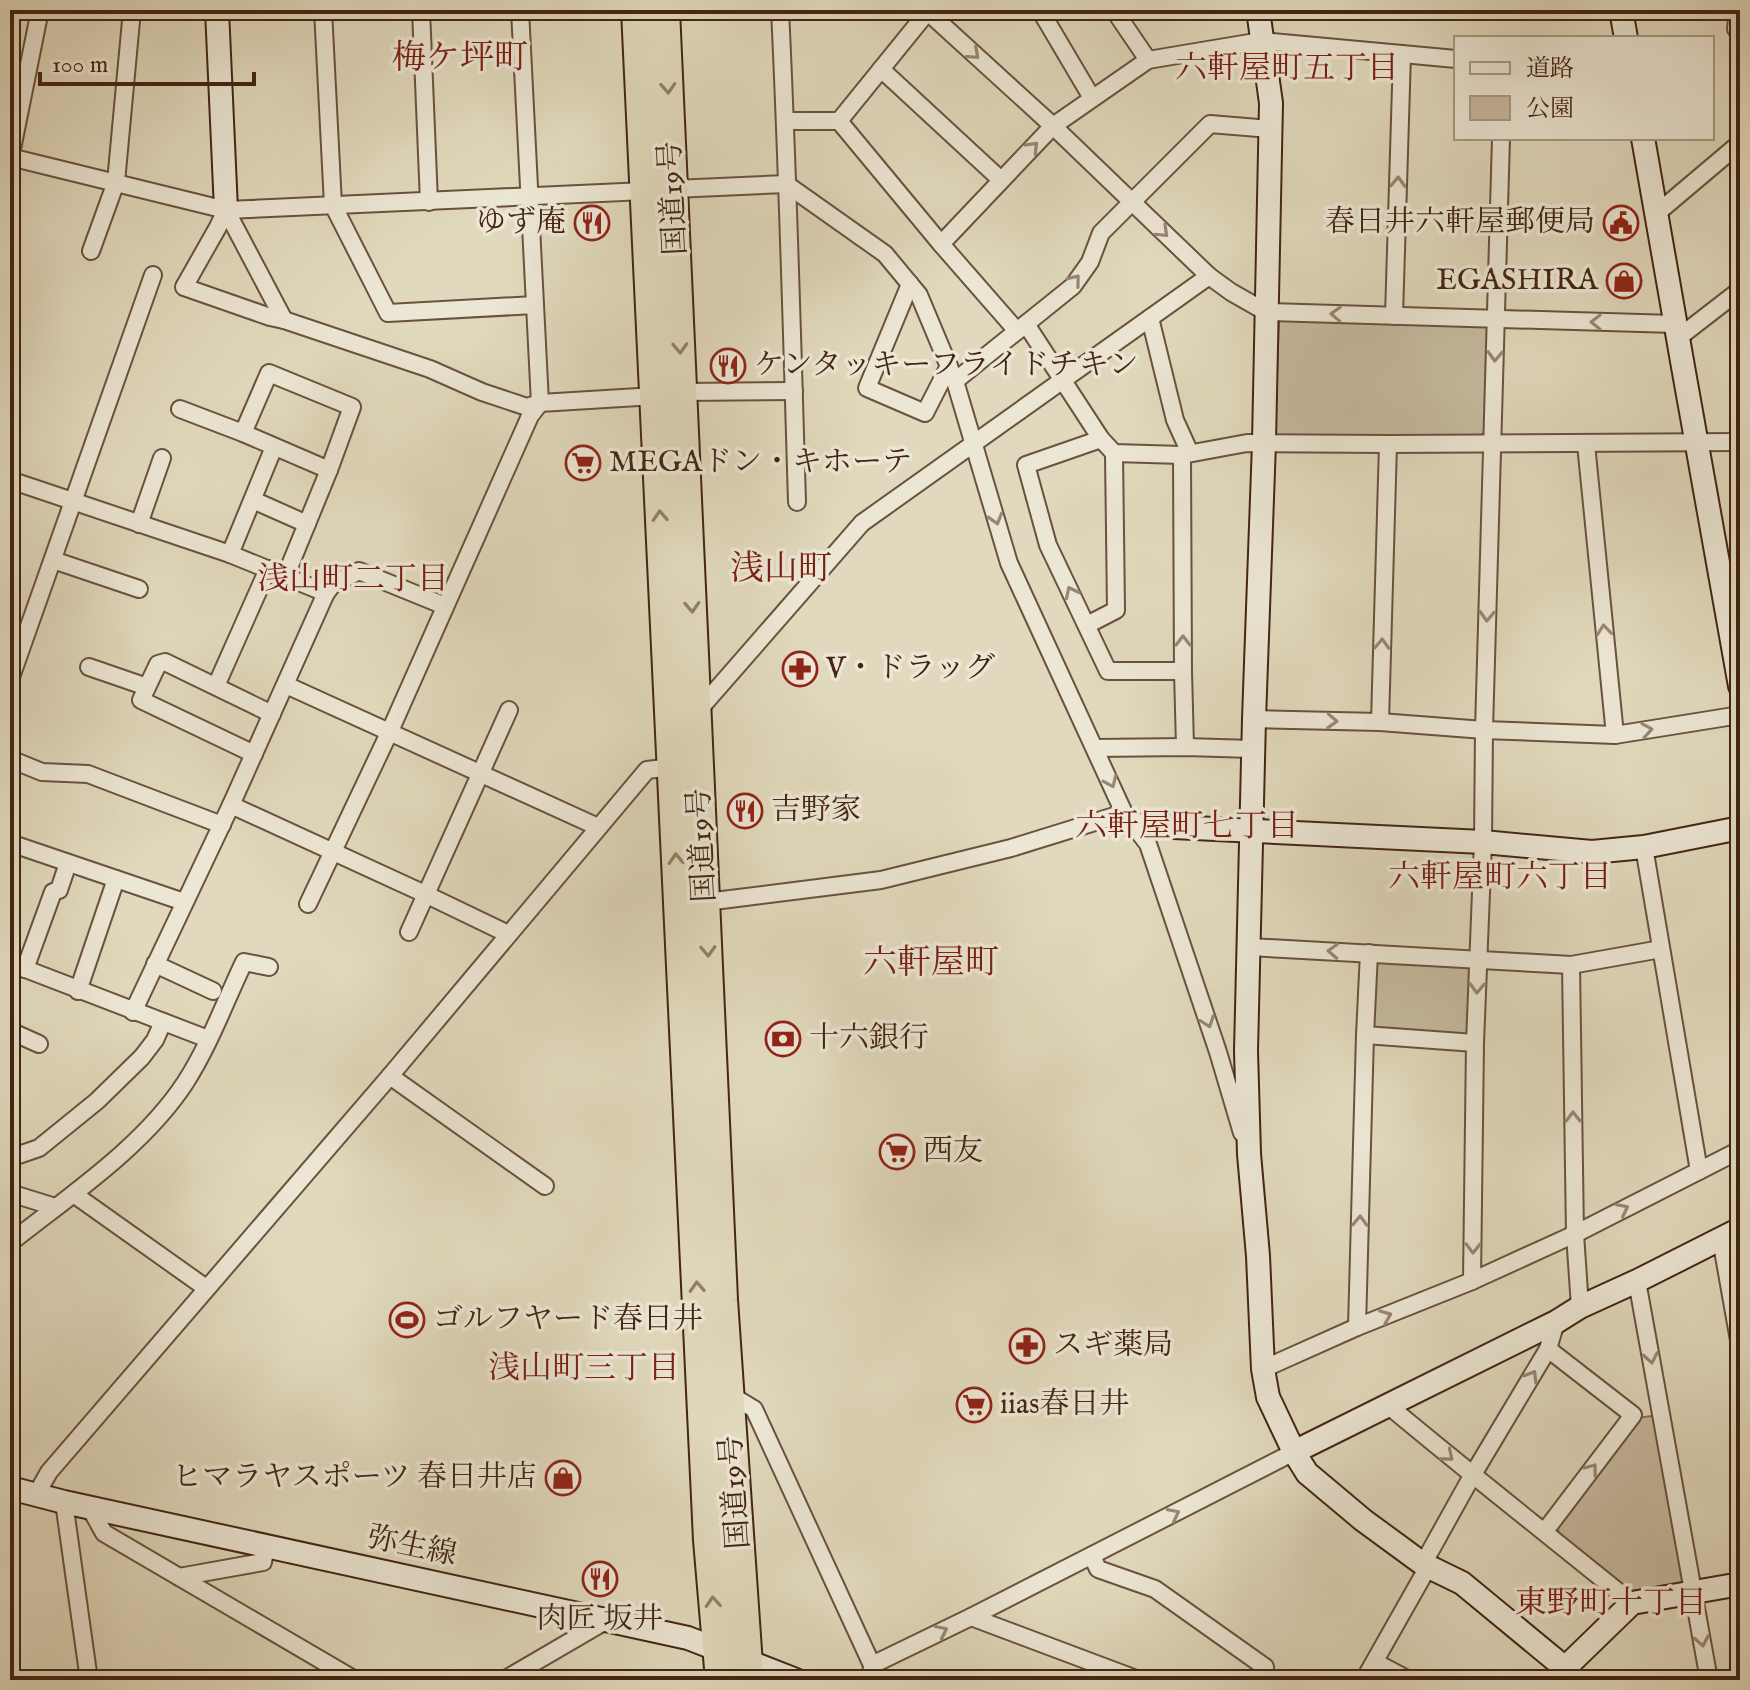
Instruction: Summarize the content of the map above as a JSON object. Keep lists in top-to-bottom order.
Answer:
{
  "streets": {
    "highway": ["国道19号"],
    "street": ["弥生線"]
  },
  "crossings": [
    ["国道19号", "弥生線"]
  ],
  "districts": [
    "梅ケ坪町",
    "六軒屋町五丁目",
    "浅山町",
    "浅山町二丁目",
    "六軒屋町七丁目",
    "六軒屋町六丁目",
    "六軒屋町",
    "浅山町三丁目",
    "東野町十丁目"
  ],
  "places": {
    "restaurant": [
      "ゆず庵",
      "ケンタッキーフライドチキン",
      "吉野家",
      "肉匠 坂井"
    ],
    "public building": ["春日井六軒屋郵便局"],
    "shop": ["EGASHIRA", "ヒマラヤスポーツ 春日井店"],
    "supermarket": ["MEGAドン・キホーテ", "西友", "iias春日井"],
    "pharmacy": ["V・ドラッグ", "スギ薬局"],
    "bank": ["十六銀行"],
    "sports": ["ゴルフヤード春日井"]
  },
  "legend": ["道路", "公園"],
  "scale_bar": "100 m"
}
